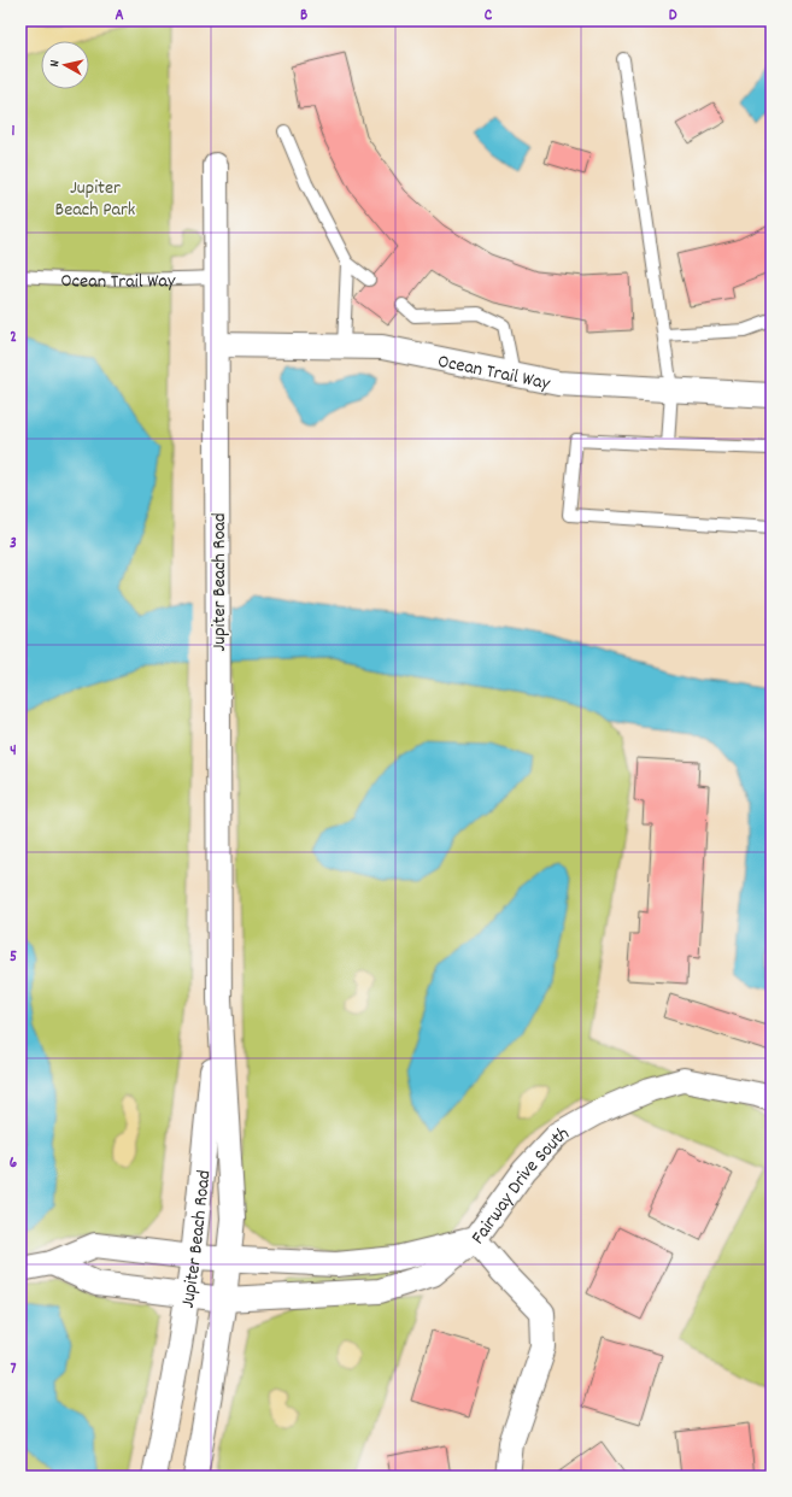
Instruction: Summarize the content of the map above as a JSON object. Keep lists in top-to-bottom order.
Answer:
{
  "streets": {
    "street": ["Ocean Trail Way", "Jupiter Beach Road", "Fairway Drive South"]
  },
  "crossings": [
    ["Ocean Trail Way", "Jupiter Beach Road"],
    ["Jupiter Beach Road", "Fairway Drive South"]
  ],
  "parks": ["Jupiter Beach Park"],
  "north": "left",
  "grid": {
    "columns": [
      "A",
      "B",
      "C",
      "D"
    ],
    "rows": [
      "1",
      "2",
      "3",
      "4",
      "5",
      "6",
      "7"
    ]
  }
}
